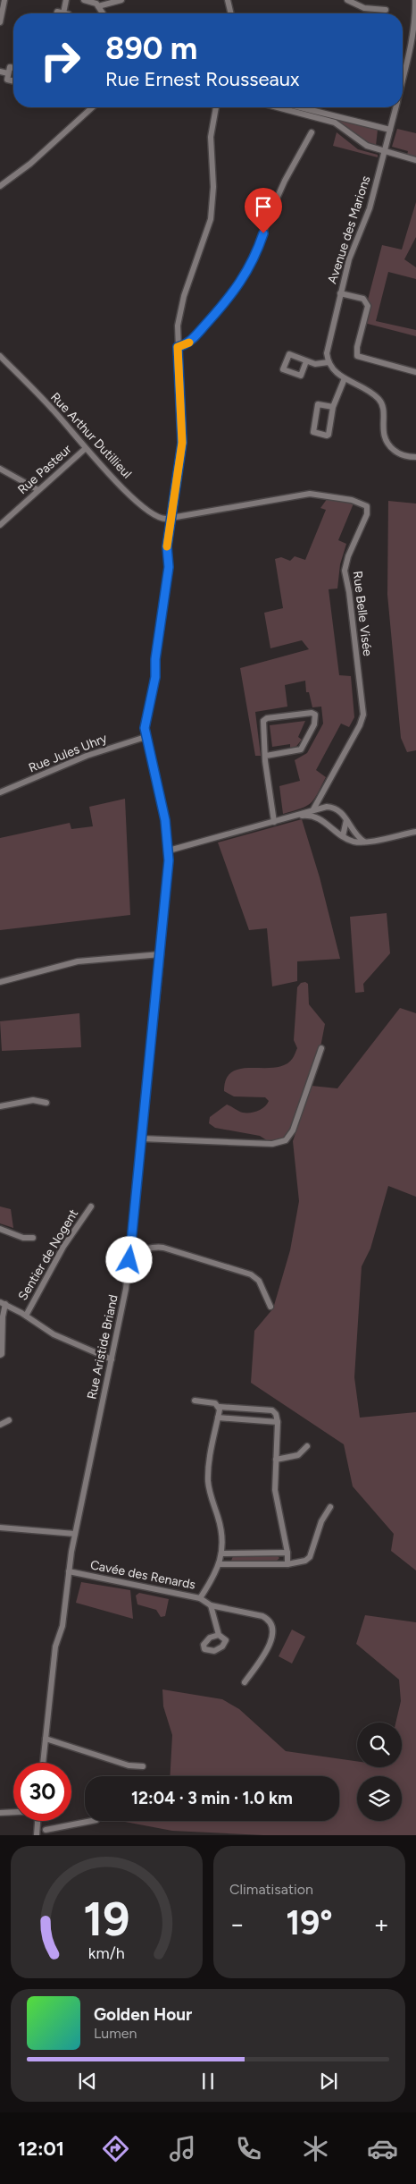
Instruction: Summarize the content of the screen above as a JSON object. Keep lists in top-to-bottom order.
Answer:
{
  "streets": {
    "street": [
      "Avenue des Marions",
      "Rue Arthur Dutillieul",
      "Rue Pasteur",
      "Rue Belle Visée",
      "Rue Jules Uhry",
      "Sentier de Nogent",
      "Rue Aristide Briand",
      "Cavée des Renards"
    ]
  },
  "crossings": [
    ["Rue Arthur Dutillieul", "Rue Pasteur"],
    ["Rue Arthur Dutillieul", "Rue Belle Visée"],
    ["Rue Arthur Dutillieul", "Rue Aristide Briand"],
    ["Rue Belle Visée", "Rue Aristide Briand"],
    ["Rue Jules Uhry", "Rue Aristide Briand"],
    ["Rue Aristide Briand", "Cavée des Renards"]
  ],
  "page": {
    "turn": ["890 m", "Rue Ernest Rousseaux"],
    "limit": "30",
    "trip": "12:04 · 3 min · 1.0 km",
    "tile": "Climatisation",
    "heat": ["−", "19°", "+"],
    "song": ["Golden Hour", "Lumen"],
    "tabs": "12:01",
    "gauge": ["19", "km/h"]
  }
}
